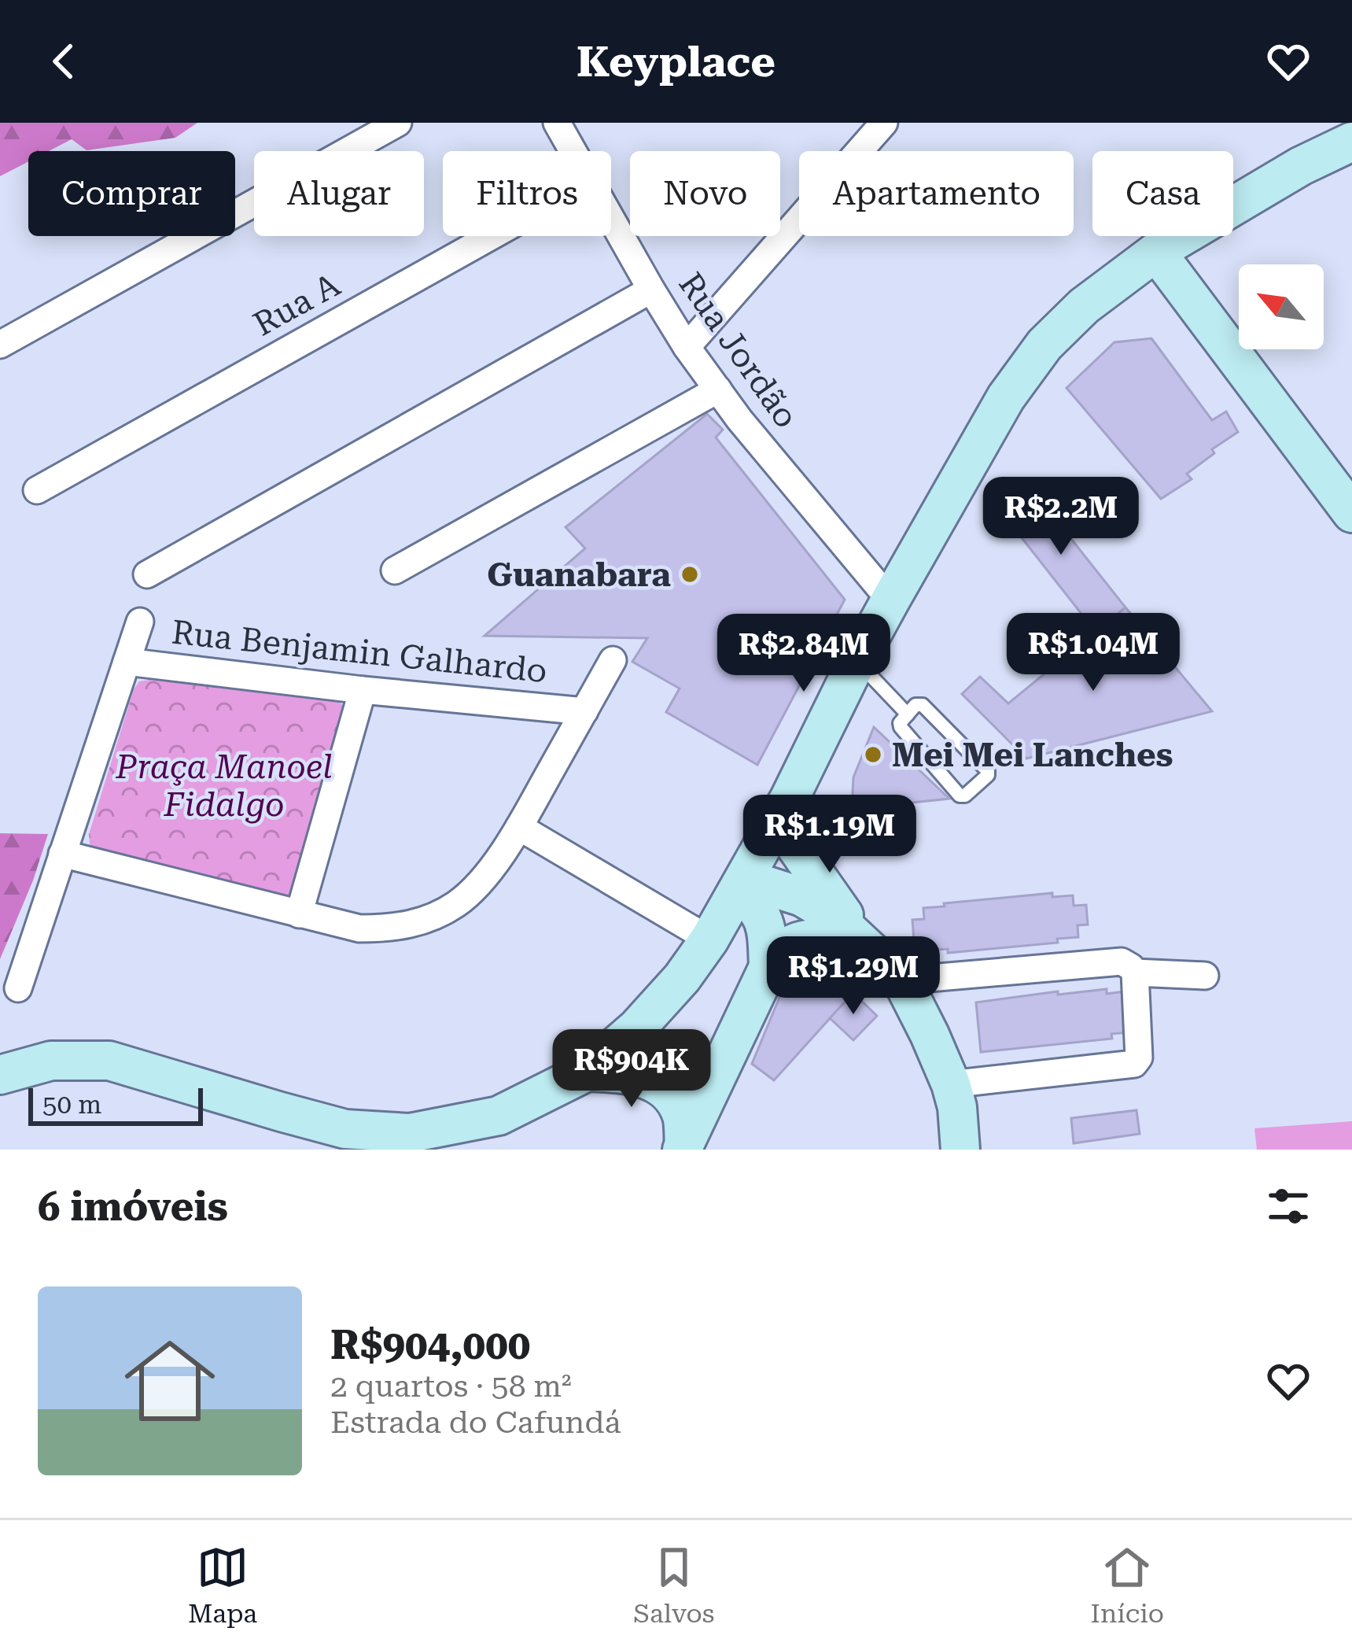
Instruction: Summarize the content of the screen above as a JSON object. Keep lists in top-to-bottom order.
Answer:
{
  "streets": {
    "street": ["Rua A", "Rua Jordão", "Rua Benjamin Galhardo"]
  },
  "parks": ["Praça Manoel Fidalgo"],
  "places": ["Guanabara", "Mei Mei Lanches"],
  "scale_bar": "50 m",
  "north": "top left",
  "page": {
    "header": "Keyplace",
    "chip": [
      "Comprar",
      "Alugar",
      "Filtros",
      "Novo",
      "Apartamento",
      "Casa"
    ],
    "price": [
      "R$2.2M",
      "R$1.04M",
      "R$2.84M",
      "R$1.19M",
      "R$1.29M",
      "R$904K"
    ],
    "scale": "50 m",
    "heading": "6 imóveis",
    "list": [
      {
        "name": "R$904,000",
        "note": "2 quartos · 58 m² · Estrada do Cafundá"
      }
    ],
    "tabs": ["Mapa", "Salvos", "Início"]
  }
}
